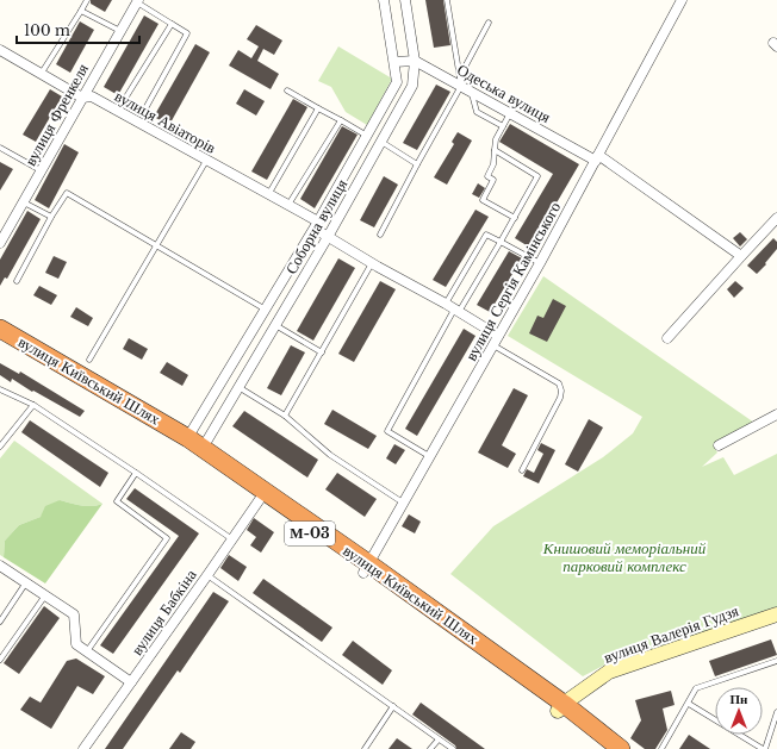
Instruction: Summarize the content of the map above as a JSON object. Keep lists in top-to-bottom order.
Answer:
{
  "streets": {
    "highway": ["вулиця Київський Шлях", "М-03"],
    "street": [
      "Одеська вулиця",
      "вулиця Френкеля",
      "вулиця Авіаторів",
      "Соборна вулиця",
      "вулиця Сергія Камінського",
      "вулиця Бабкіна",
      "вулиця Валерія Гудзя"
    ]
  },
  "crossings": [
    ["Одеська вулиця", "Соборна вулиця"],
    ["Одеська вулиця", "вулиця Сергія Камінського"],
    ["вулиця Френкеля", "вулиця Авіаторів"],
    ["вулиця Авіаторів", "Соборна вулиця"],
    ["вулиця Авіаторів", "вулиця Сергія Камінського"],
    ["Соборна вулиця", "вулиця Київський Шлях"],
    ["вулиця Сергія Камінського", "вулиця Київський Шлях"],
    ["вулиця Київський Шлях", "вулиця Бабкіна"],
    ["вулиця Київський Шлях", "вулиця Валерія Гудзя"]
  ],
  "parks": ["Книшовий меморіальний парковий комплекс"],
  "scale_bar": "100 m",
  "north": "top"
}
